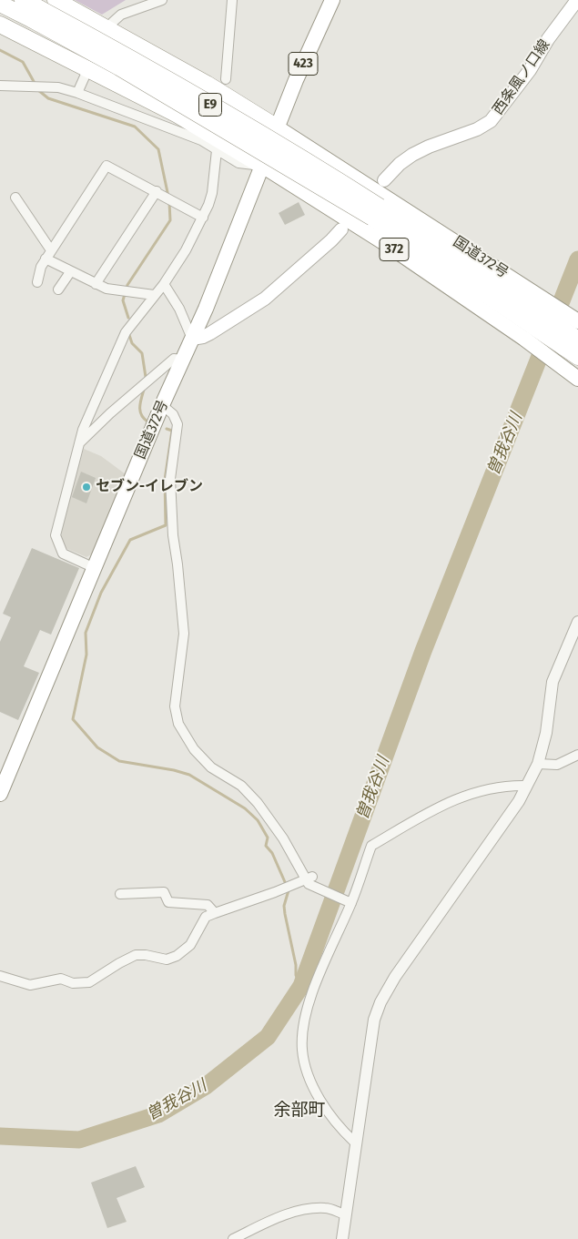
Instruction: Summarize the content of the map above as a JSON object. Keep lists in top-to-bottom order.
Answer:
{
  "streets": {
    "highway": [
      "423",
      "E9",
      "372",
      "国道372号"
    ],
    "main road": ["西条風ノ口線"]
  },
  "crossings": [
    ["423", "国道372号"],
    ["372", "国道372号"]
  ],
  "districts": ["余部町"],
  "water": ["曽我谷川"],
  "places": ["セブン-イレブン"]
}
